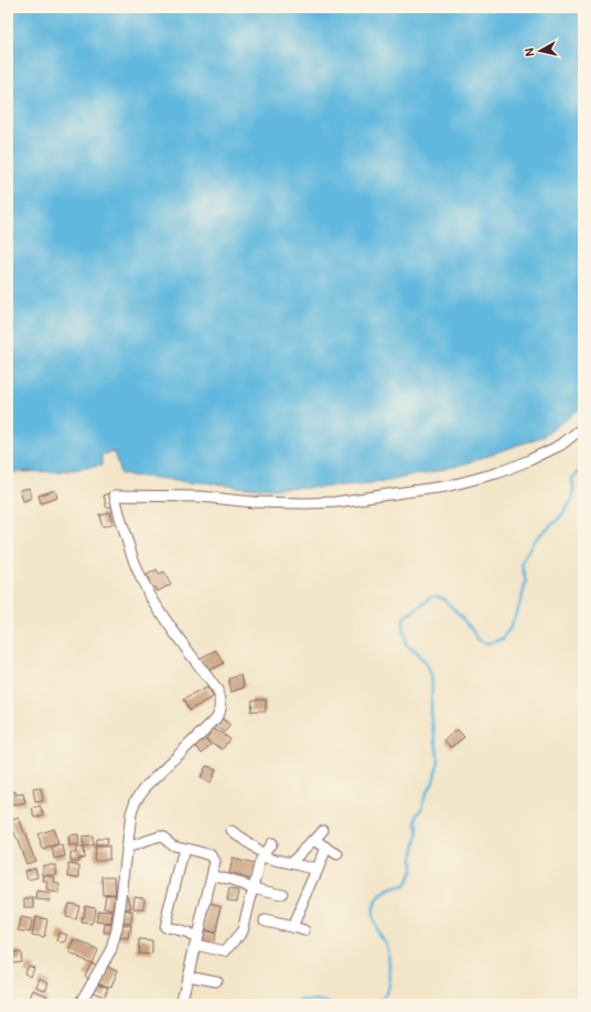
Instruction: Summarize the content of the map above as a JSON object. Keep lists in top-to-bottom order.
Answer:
{
  "north": "left"
}
